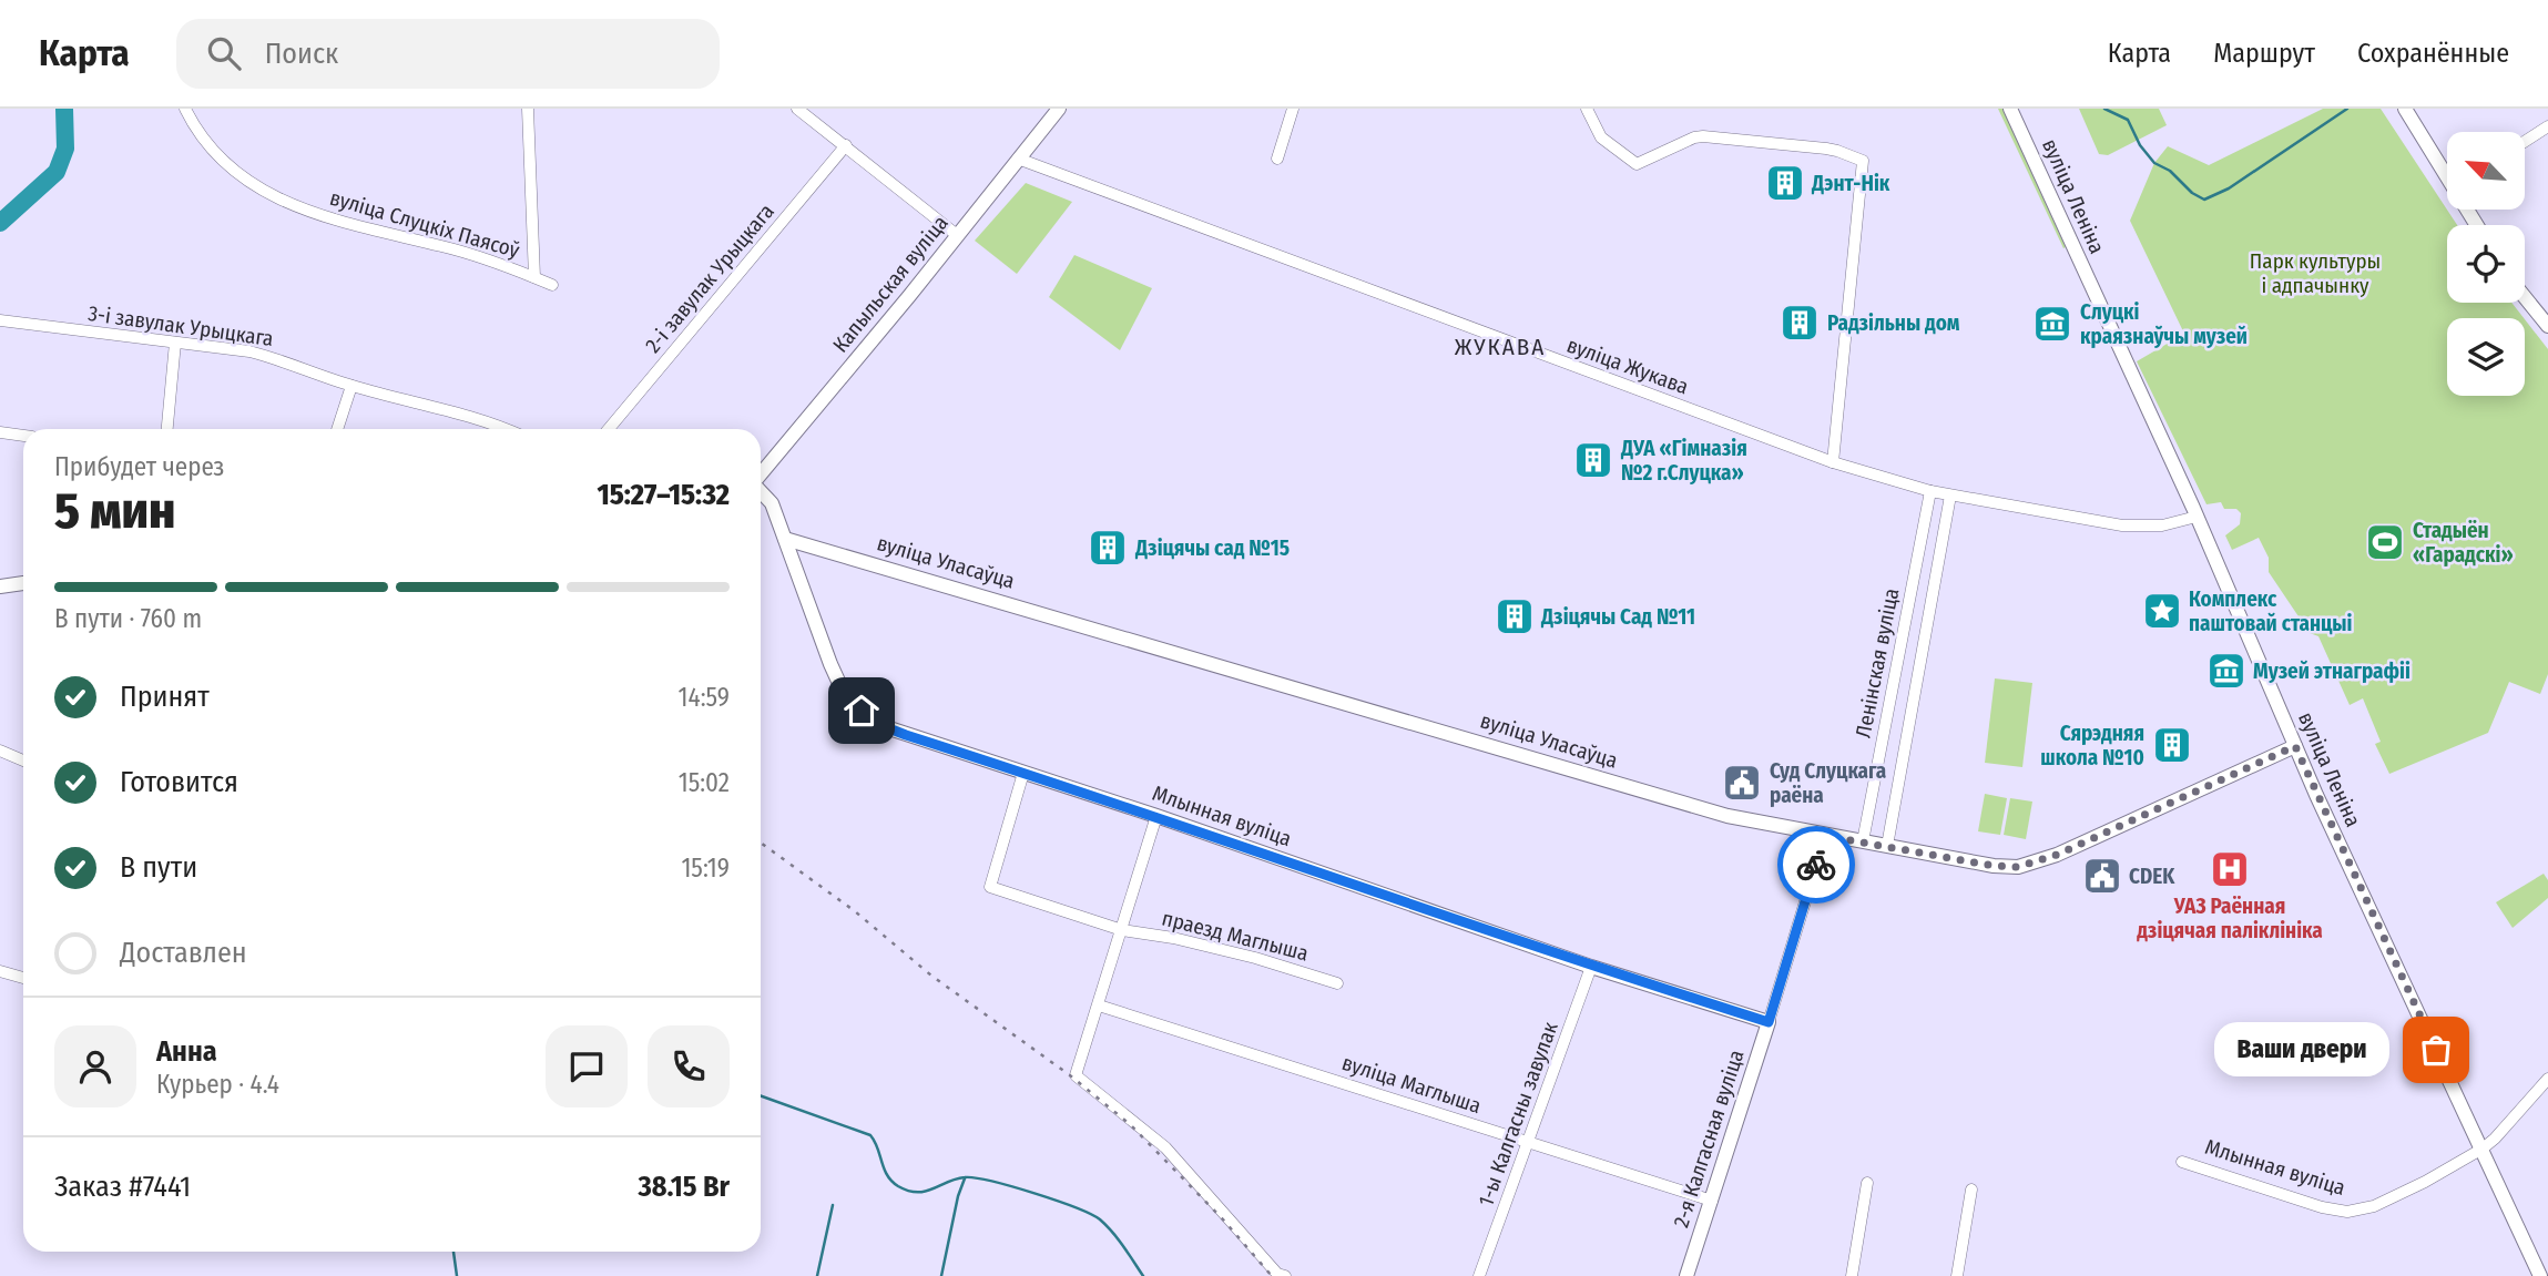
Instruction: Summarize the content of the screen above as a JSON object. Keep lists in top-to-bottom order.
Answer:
{
  "streets": {
    "main road": [
      "вуліца Леніна",
      "Капыльская вуліца",
      "вуліца Уласаўца",
      "Млынная вуліца",
      "2-я Калгасная вуліца"
    ],
    "street": [
      "вуліца Слуцкіх Паясоў",
      "2-і завулак Урыцкага",
      "3-і завулак Урыцкага",
      "вуліца Жукава",
      "Ленінская вуліца",
      "праезд Маглыша",
      "вуліца Маглыша",
      "1-ы Калгасны завулак"
    ]
  },
  "crossings": [
    ["вуліца Леніна", "вуліца Жукава"],
    ["вуліца Леніна", "вуліца Уласаўца"],
    ["вуліца Леніна", "Млынная вуліца"],
    ["Капыльская вуліца", "вуліца Жукава"],
    ["вуліца Жукава", "Ленінская вуліца"],
    ["вуліца Уласаўца", "Ленінская вуліца"],
    ["вуліца Уласаўца", "Млынная вуліца"],
    ["вуліца Уласаўца", "2-я Калгасная вуліца"],
    ["Млынная вуліца", "праезд Маглыша"],
    ["Млынная вуліца", "1-ы Калгасны завулак"],
    ["Млынная вуліца", "2-я Калгасная вуліца"],
    ["вуліца Маглыша", "1-ы Калгасны завулак"],
    ["вуліца Маглыша", "2-я Калгасная вуліца"]
  ],
  "districts": ["ЖУКАВА"],
  "parks": ["Парк культуры і адпачынку"],
  "places": {
    "building": [
      "Дэнт-Нік",
      "Радзільны дом",
      "ДУА «Гімназія №2 г.Слуцка»",
      "Дзіцячы сад №15",
      "Дзіцячы Сад №11",
      "Сярэдняя школа №10"
    ],
    "museum": ["Слуцкі краязнаўчы музей", "Музей этнаграфіі"],
    "sports": ["Стадыён «Гарадскі»"],
    "place": ["Комплекс паштовай станцыі"],
    "public building": ["Суд Слуцкага раёна", "CDEK"],
    "hospital": ["УАЗ Раённая дзіцячая паліклініка"],
    "other": ["Ваши двери"]
  },
  "north": "top left",
  "page": {
    "header": "Карта",
    "search": "Поиск",
    "nav": ["Карта", "Маршрут", "Сохранённые"],
    "heading": ["5 мин", "Прибудет через", "15:27–15:32"],
    "panel": [
      "Анна",
      "Курьер · 4.4",
      "Заказ #7441",
      "38.15 Br"
    ],
    "bar": "В пути · 760 m",
    "list": [
      ["Принят", "14:59"],
      ["Готовится", "15:02"],
      ["В пути", "15:19"],
      "Доставлен"
    ],
    "bubble": "Ваши двери"
  }
}
